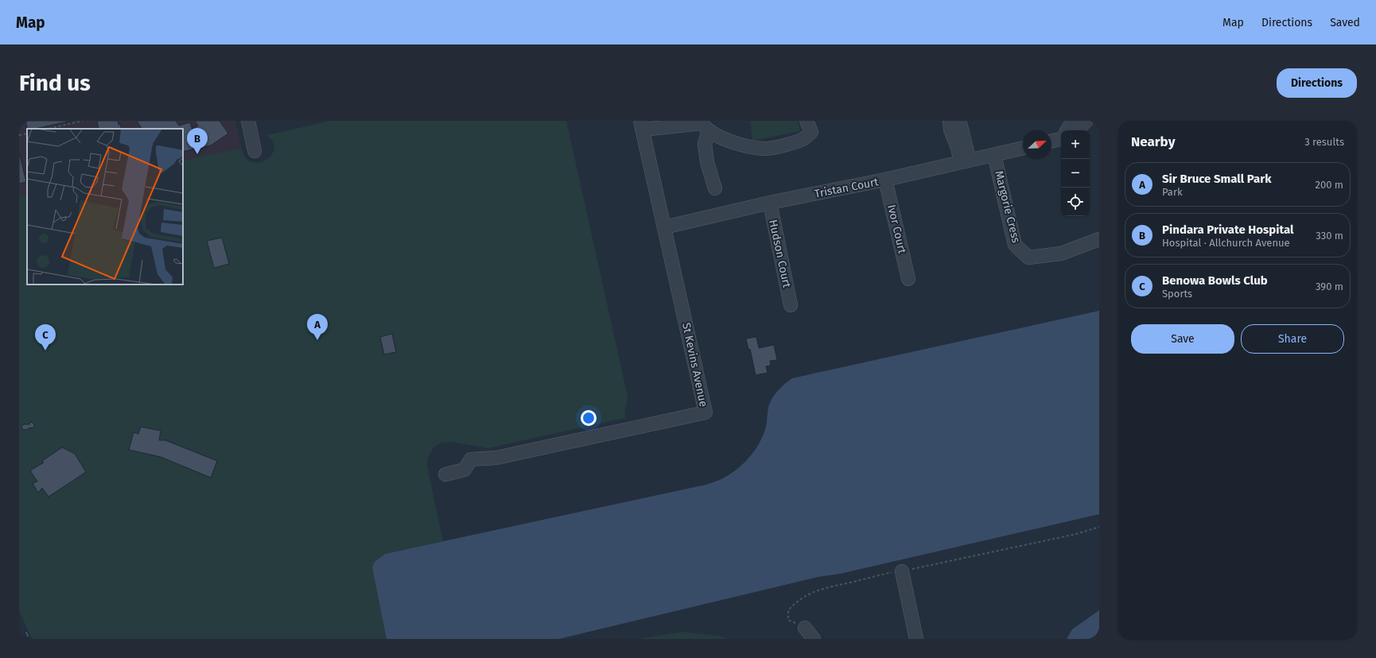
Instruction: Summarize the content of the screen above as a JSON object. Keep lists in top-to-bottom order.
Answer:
{
  "streets": {
    "street": [
      "Tristan Court",
      "Margorie Cress",
      "Ivor Court",
      "Hudson Court",
      "St Kevins Avenue"
    ]
  },
  "crossings": [
    ["Tristan Court", "Margorie Cress"],
    ["Tristan Court", "Ivor Court"],
    ["Tristan Court", "Hudson Court"],
    ["Tristan Court", "St Kevins Avenue"]
  ],
  "north": "top right",
  "page": {
    "header": "Map",
    "nav": ["Map", "Directions", "Saved"],
    "buttons": [
      "Directions",
      ["Save", "Share"]
    ],
    "title": "Find us",
    "heading": ["Nearby", "3 results"],
    "pins": ["B", "A", "C"],
    "map_buttons": ["+", "−"],
    "list": [
      {
        "mark": "A",
        "name": "Sir Bruce Small Park",
        "note": "Park",
        "value": "200 m"
      },
      {
        "mark": "B",
        "name": "Pindara Private Hospital",
        "note": "Hospital · Allchurch Avenue",
        "value": "330 m"
      },
      {
        "mark": "C",
        "name": "Benowa Bowls Club",
        "note": "Sports",
        "value": "390 m"
      }
    ]
  }
}
